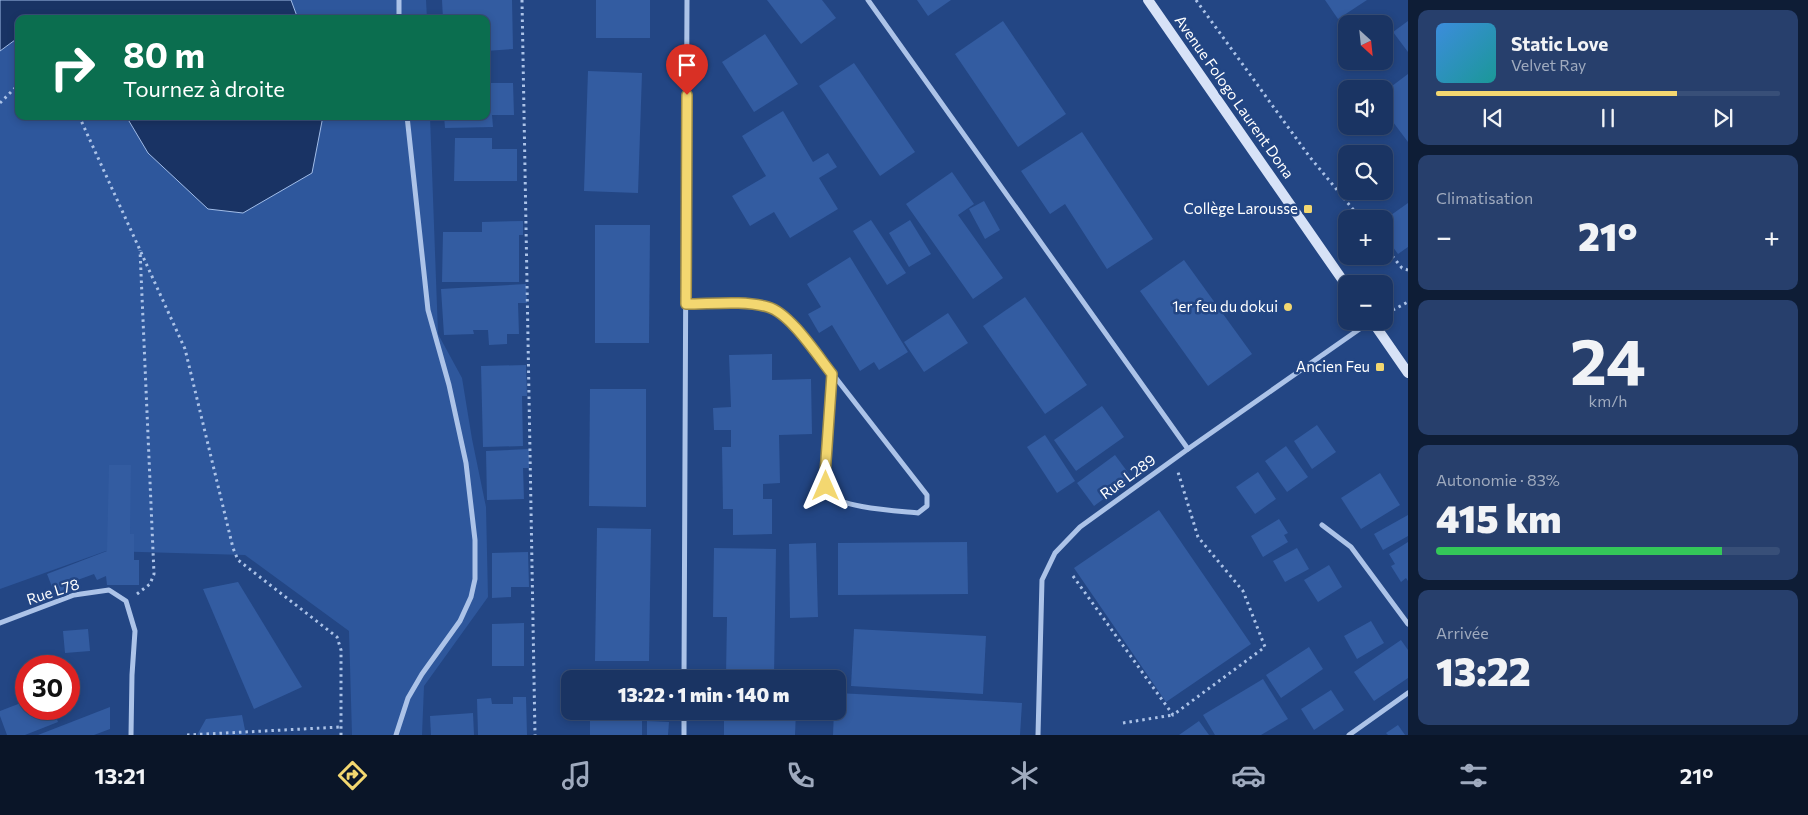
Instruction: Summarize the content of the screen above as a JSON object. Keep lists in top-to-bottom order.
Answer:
{
  "streets": {
    "main road": ["Avenue Fologo Laurent Dona"],
    "street": ["Rue L289", "Rue L78"]
  },
  "places": {
    "transit": ["Collège Larousse", "Ancien Feu"],
    "other": ["1er feu du dokui"]
  },
  "north": "bottom right",
  "page": {
    "map_buttons": ["+", "−"],
    "turn": ["80 m", "Tournez à droite"],
    "song": ["Static Love", "Velvet Ray"],
    "tile": [
      "Climatisation",
      ["24", "km/h"],
      ["Autonomie · 83%", "415 km"],
      ["Arrivée", "13:22"]
    ],
    "heat": ["−", "21°", "+"],
    "limit": "30",
    "trip": "13:22 · 1 min · 140 m",
    "tabs": ["13:21", "21°"]
  }
}
